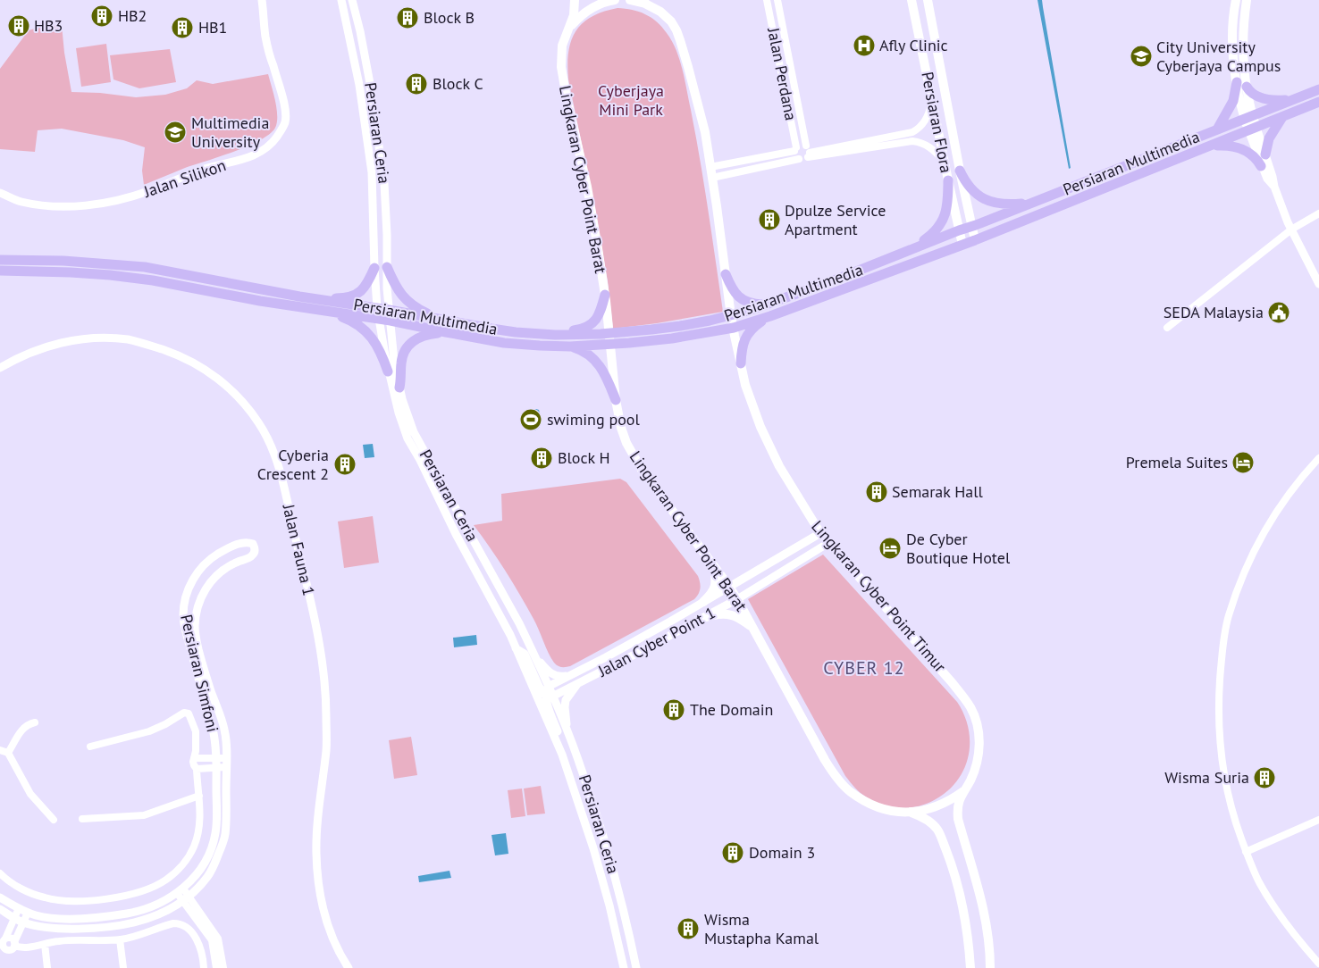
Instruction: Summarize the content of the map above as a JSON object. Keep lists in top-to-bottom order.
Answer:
{
  "streets": {
    "main road": [
      "Persiaran Flora",
      "Persiaran Multimedia",
      "Lingkaran Cyber Point Barat",
      "Lingkaran Cyber Point Timur"
    ],
    "street": [
      "Jalan Perdana",
      "Persiaran Ceria",
      "Jalan Silikon",
      "Jalan Fauna 1",
      "Jalan Cyber Point 1",
      "Persiaran Simfoni"
    ]
  },
  "crossings": [
    ["Persiaran Flora", "Persiaran Multimedia"],
    ["Persiaran Ceria", "Persiaran Multimedia"],
    ["Persiaran Ceria", "Jalan Cyber Point 1"],
    ["Persiaran Multimedia", "Lingkaran Cyber Point Barat"],
    ["Persiaran Multimedia", "Lingkaran Cyber Point Timur"],
    ["Lingkaran Cyber Point Barat", "Lingkaran Cyber Point Timur"],
    ["Lingkaran Cyber Point Barat", "Jalan Cyber Point 1"],
    ["Lingkaran Cyber Point Timur", "Jalan Cyber Point 1"]
  ],
  "districts": ["CYBER 12"],
  "parks": ["Cyberjaya Mini Park"],
  "places": {
    "building": [
      "HB2",
      "Block B",
      "HB3",
      "HB1",
      "Block C",
      "Dpulze Service Apartment",
      "Block H",
      "Cyberia Crescent 2",
      "Semarak Hall",
      "The Domain",
      "Wisma Suria",
      "Domain 3",
      "Wisma Mustapha Kamal"
    ],
    "hospital": ["Afly Clinic"],
    "school or university": ["City University Cyberjaya Campus", "Multimedia University"],
    "public building": ["SEDA Malaysia"],
    "sports": ["swiming pool"],
    "hotel": ["Premela Suites", "De Cyber Boutique Hotel"]
  }
}
